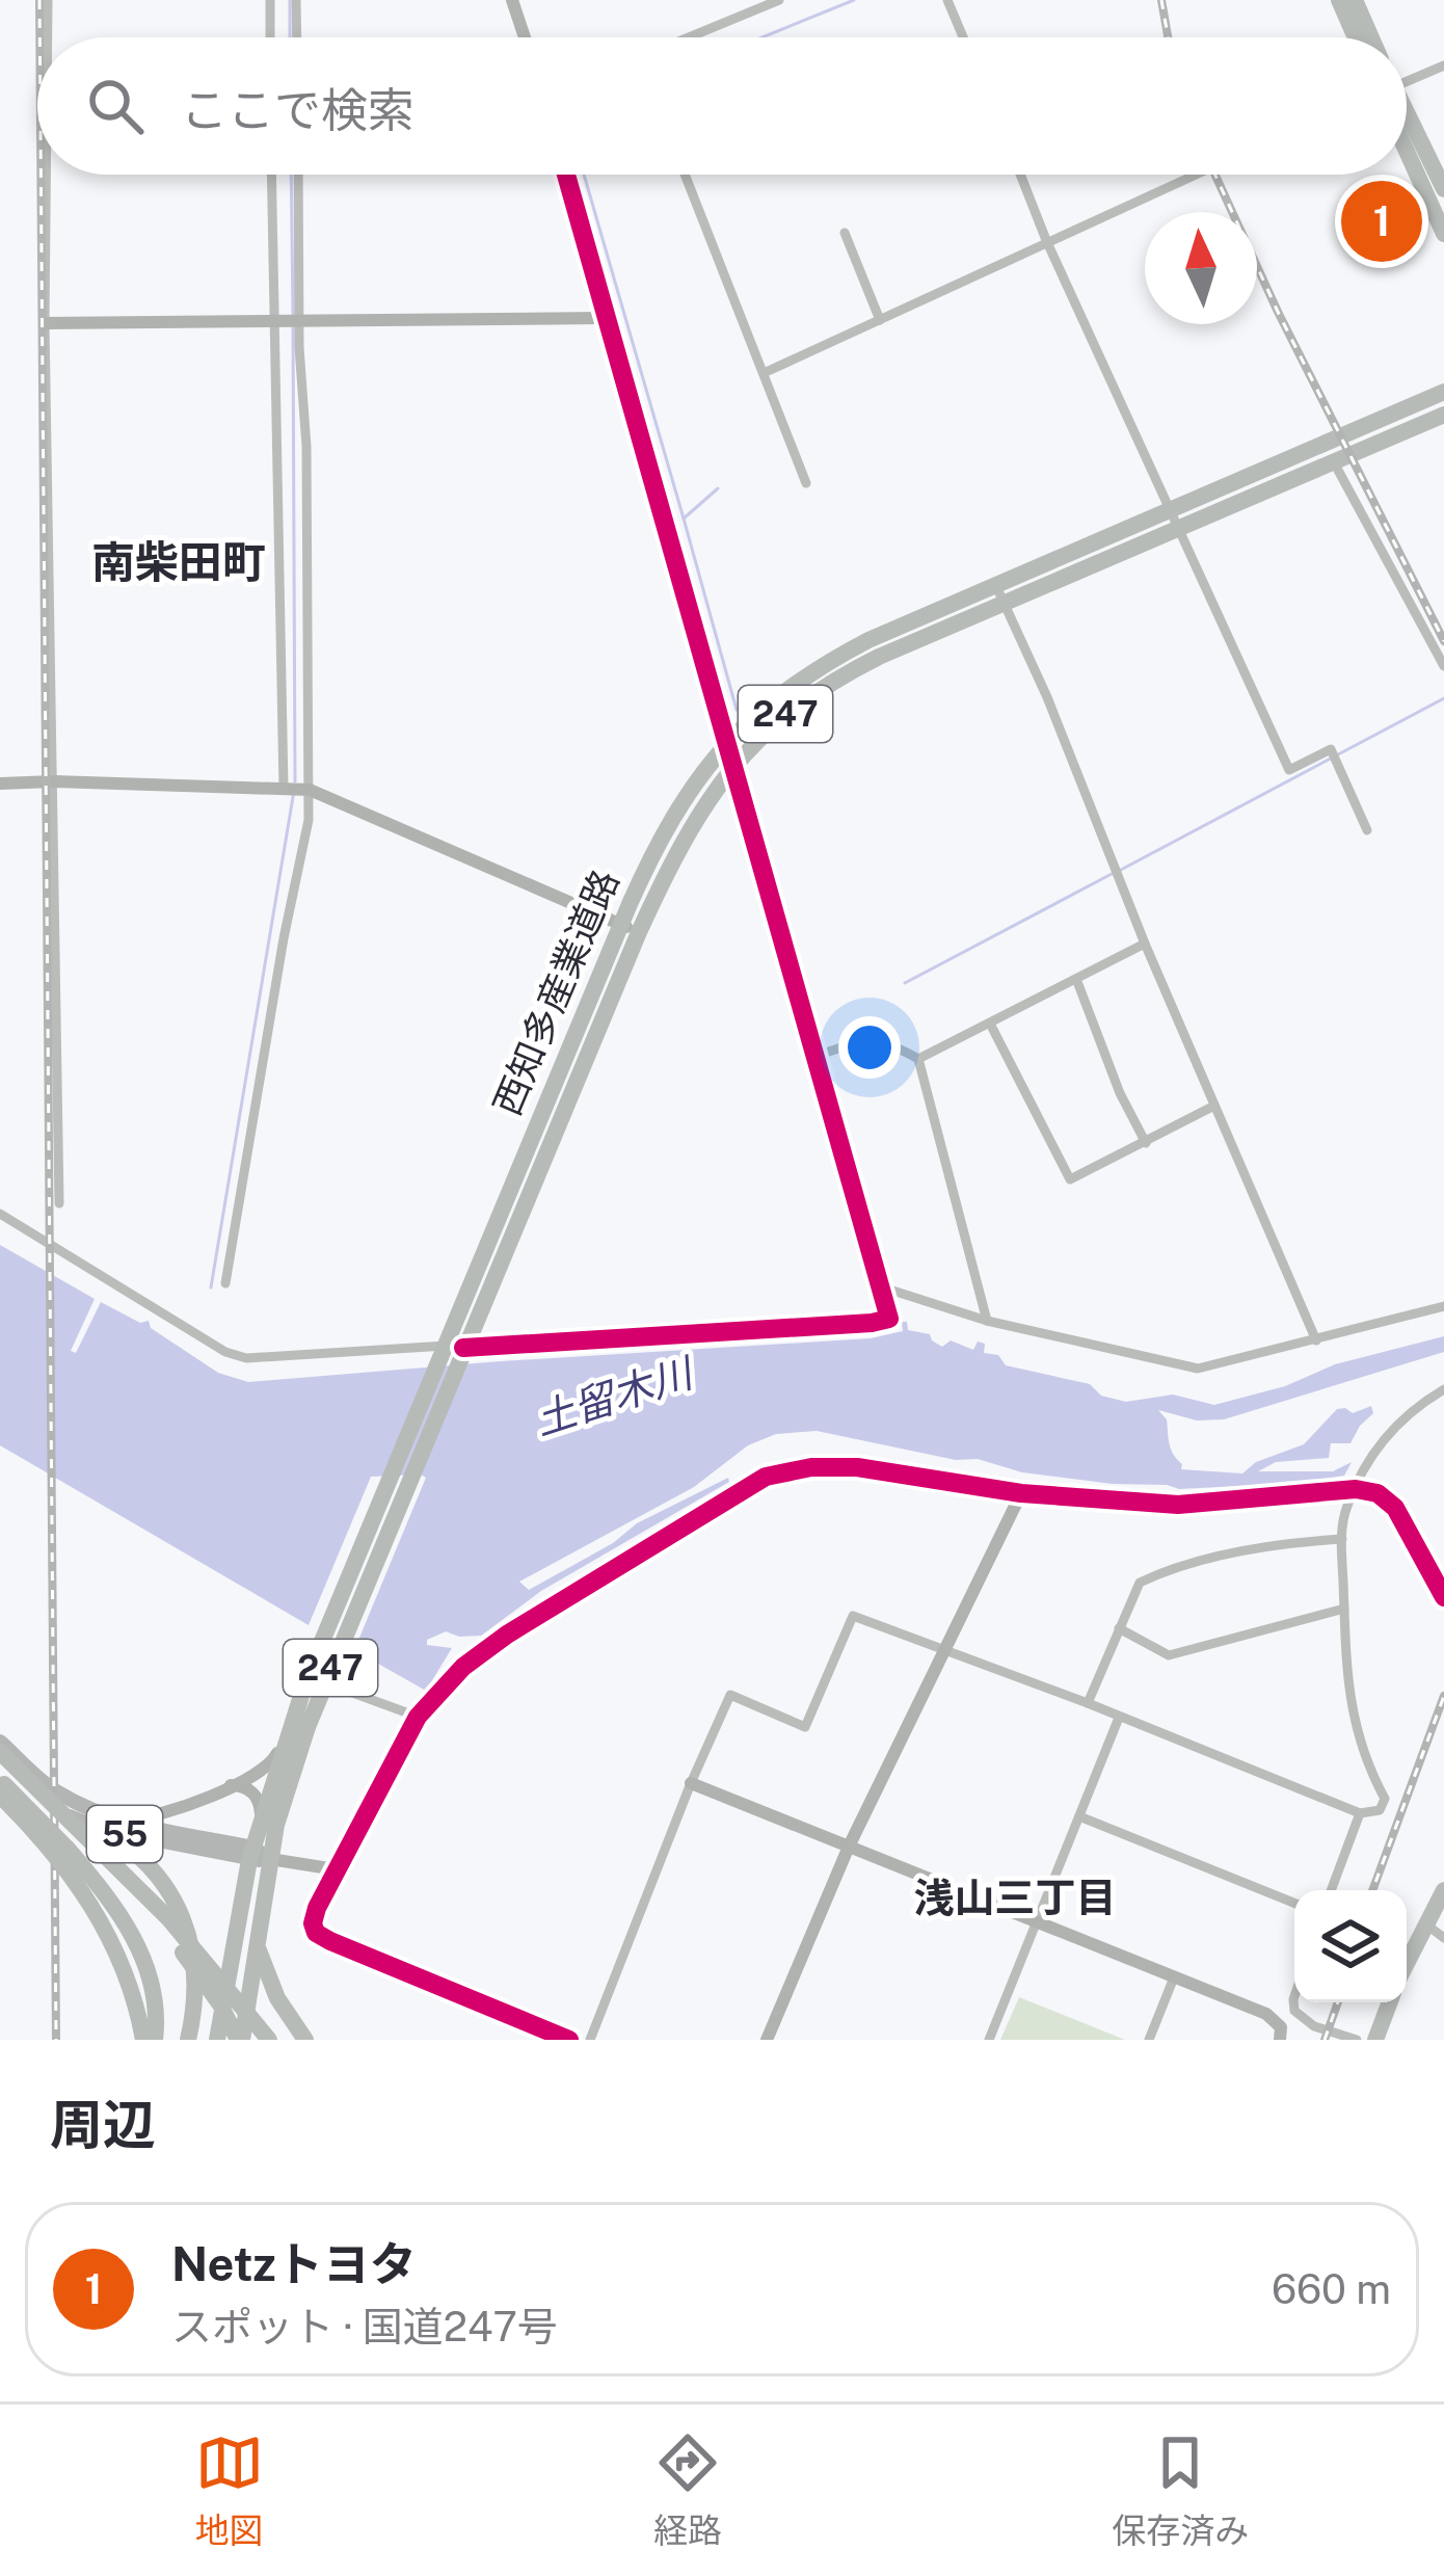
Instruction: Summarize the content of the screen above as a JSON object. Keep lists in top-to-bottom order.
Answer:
{
  "streets": {
    "highway": ["247", "西知多産業道路"],
    "main road": ["55"]
  },
  "crossings": [
    ["西知多産業道路", "55"]
  ],
  "districts": ["南柴田町", "浅山三丁目"],
  "water": ["土留木川"],
  "north": "top",
  "page": {
    "search": "ここで検索",
    "pins": "1",
    "heading": "周辺",
    "list": [
      {
        "mark": "1",
        "name": "Netzトヨタ",
        "note": "スポット · 国道247号",
        "value": "660 m"
      }
    ],
    "nav": ["地図", "経路", "保存済み"]
  }
}
